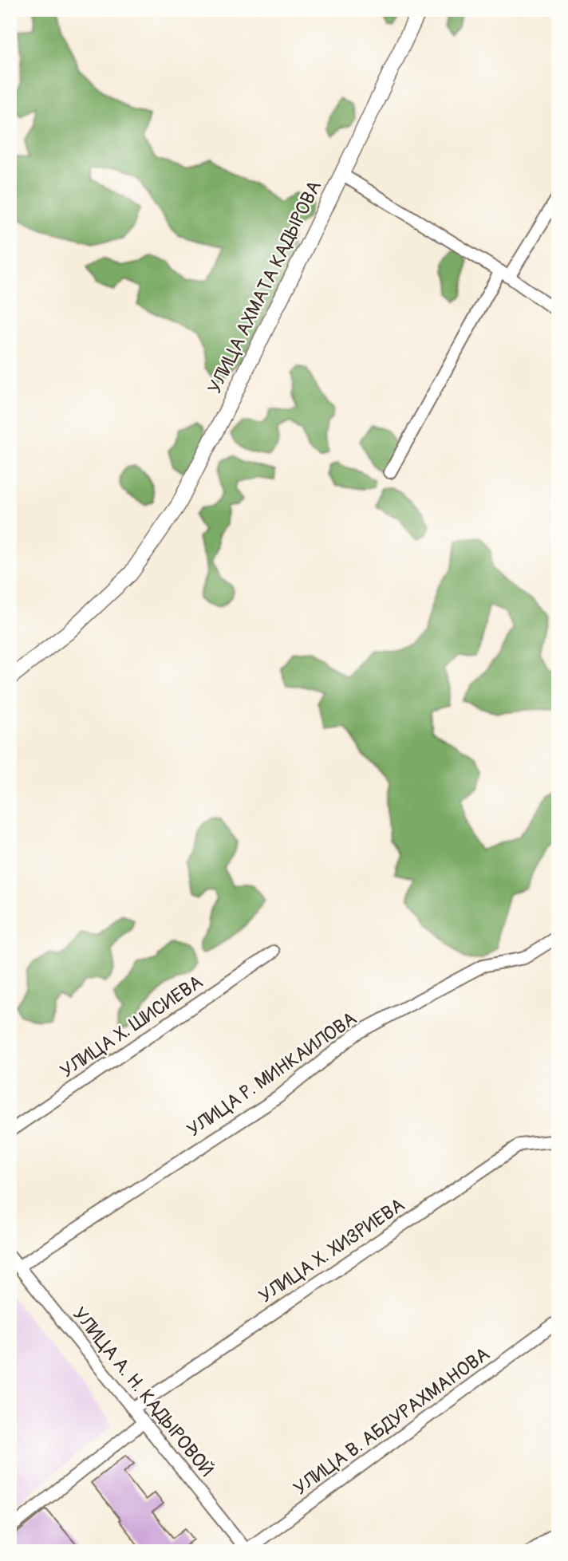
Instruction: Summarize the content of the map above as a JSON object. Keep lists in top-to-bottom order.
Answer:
{
  "streets": {
    "street": [
      "УЛИЦА АХМАТА КАДЫРОВА",
      "УЛИЦА Х. ШИСИЕВА",
      "УЛИЦА Р. МИНКАИЛОВА",
      "УЛИЦА Х. ХИЗРИЕВА",
      "УЛИЦА А. Н. КАДЫРОВОЙ",
      "УЛИЦА В. АБДУРАХМАНОВА"
    ]
  },
  "crossings": [
    ["УЛИЦА Р. МИНКАИЛОВА", "УЛИЦА А. Н. КАДЫРОВОЙ"],
    ["УЛИЦА Х. ХИЗРИЕВА", "УЛИЦА А. Н. КАДЫРОВОЙ"],
    ["УЛИЦА А. Н. КАДЫРОВОЙ", "УЛИЦА В. АБДУРАХМАНОВА"]
  ]
}
